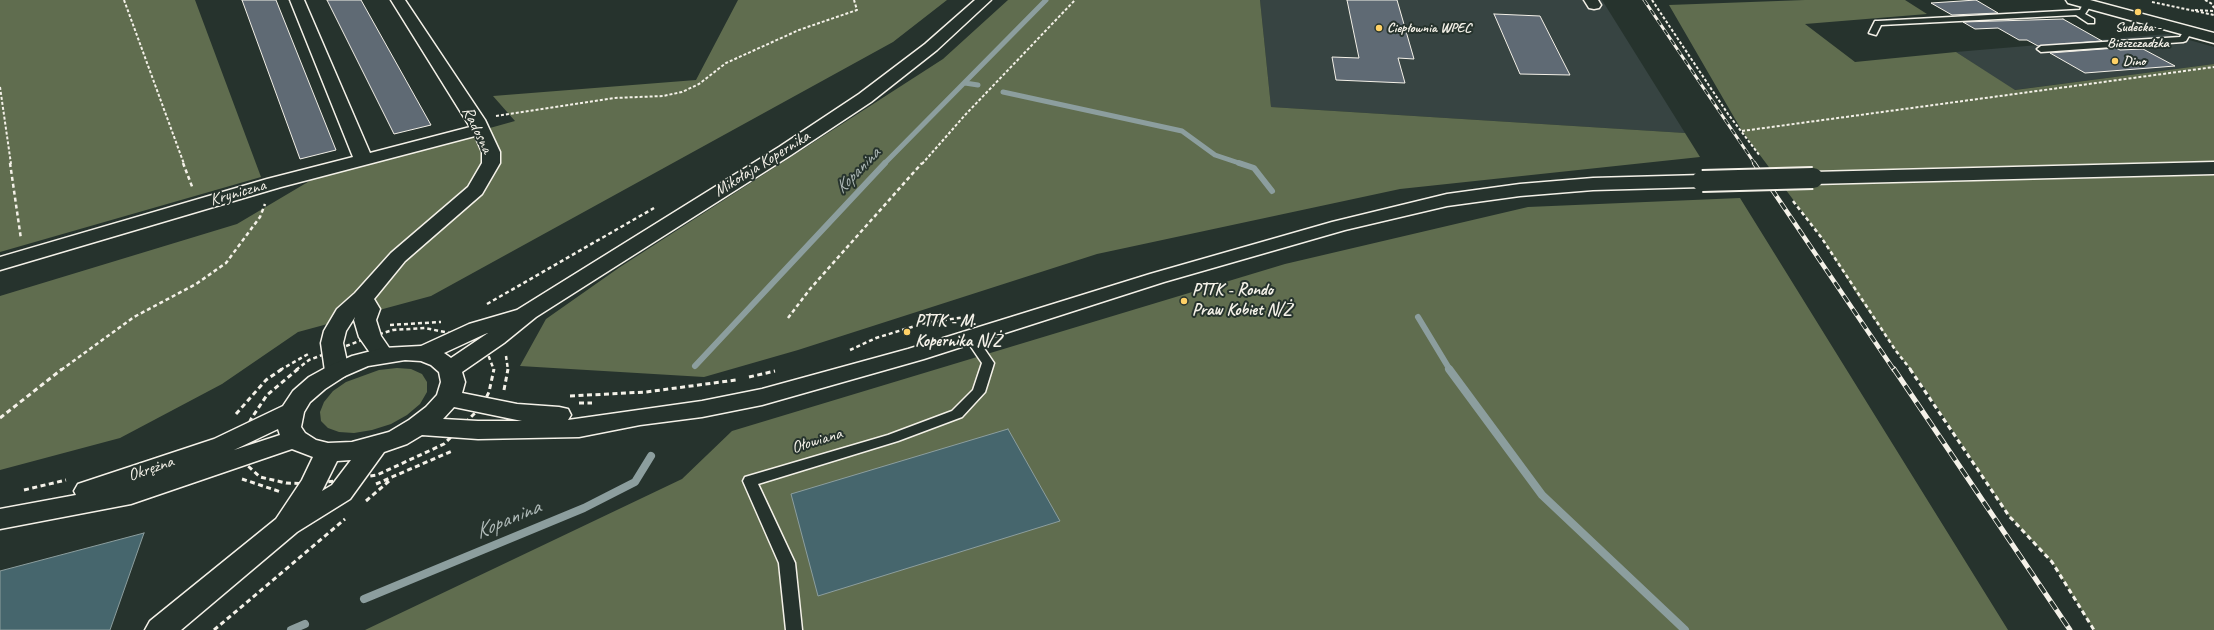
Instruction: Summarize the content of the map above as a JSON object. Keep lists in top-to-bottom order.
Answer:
{
  "streets": {
    "street": [
      "Radosna",
      "Mikołaja Kopernika",
      "Kryniczna",
      "Okrężna"
    ],
    "lane": ["Ołowiana"]
  },
  "crossings": [
    ["Radosna", "Kryniczna"]
  ],
  "water": ["Kopanina"],
  "places": [
    "Sudecka - Bieszczadzka",
    "Ciepłownia WPEC",
    "Dino",
    "PTTK - Rondo Praw Kobiet N/Ż",
    "PTTK - M. Kopernika N/Ż"
  ]
}
